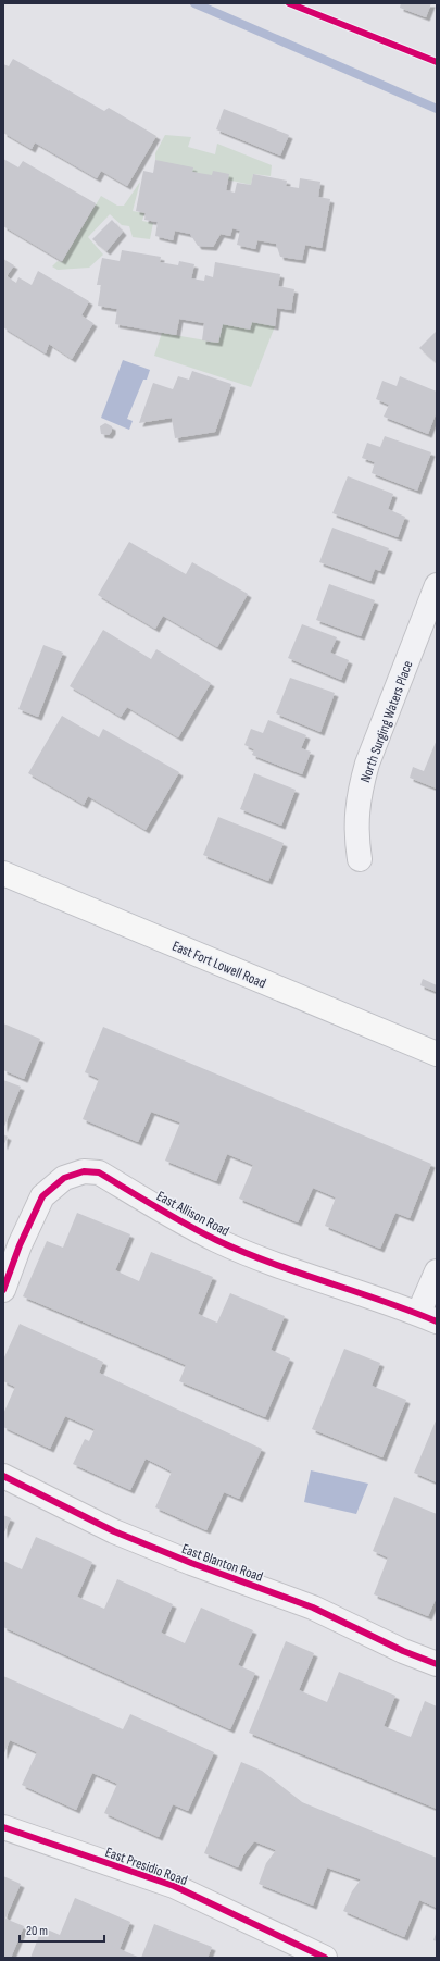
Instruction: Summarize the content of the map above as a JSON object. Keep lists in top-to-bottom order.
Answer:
{
  "streets": {
    "main road": ["East Fort Lowell Road"],
    "street": [
      "North Surging Waters Place",
      "East Allison Road",
      "East Blanton Road",
      "East Presidio Road"
    ]
  },
  "scale_bar": "20 m"
}
